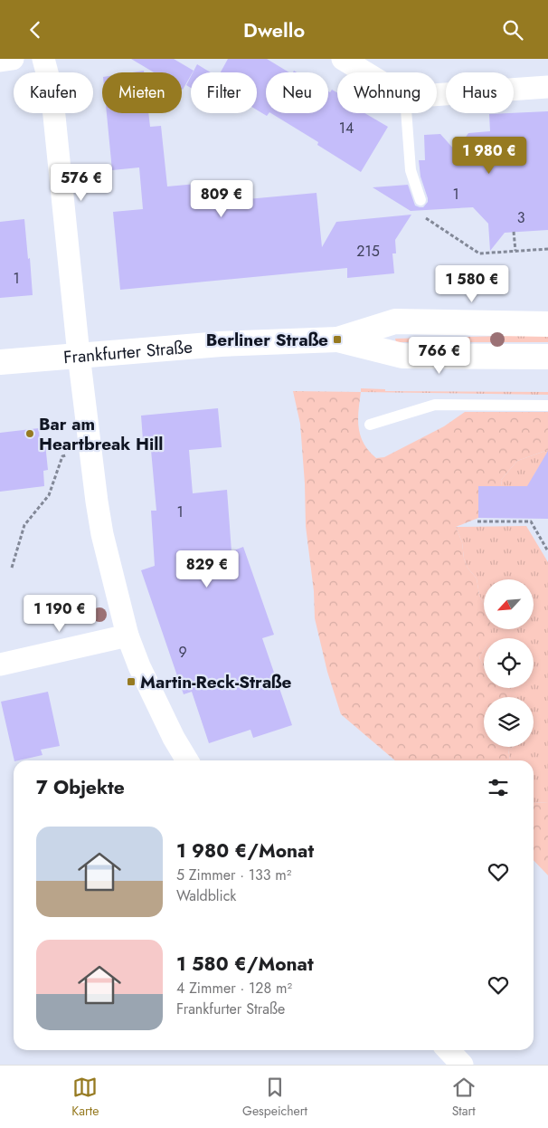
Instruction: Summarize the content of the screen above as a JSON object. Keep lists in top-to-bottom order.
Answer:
{
  "streets": {
    "main road": ["Frankfurter Straße"]
  },
  "places": {
    "transit": ["Berliner Straße", "Martin-Reck-Straße"],
    "other": ["Bar am Heartbreak Hill"]
  },
  "house_numbers": [
    "14",
    "1",
    "3",
    "215",
    "1",
    "1",
    "9"
  ],
  "north": "bottom left",
  "page": {
    "header": "Dwello",
    "chip": [
      "Kaufen",
      "Mieten",
      "Filter",
      "Neu",
      "Wohnung",
      "Haus"
    ],
    "price": [
      "1 980 €",
      "576 €",
      "809 €",
      "1 580 €",
      "766 €",
      "829 €",
      "1 190 €"
    ],
    "heading": "7 Objekte",
    "list": [
      {
        "name": "1 980 €/Monat",
        "note": "5 Zimmer · 133 m² · Waldblick"
      },
      {
        "name": "1 580 €/Monat",
        "note": "4 Zimmer · 128 m² · Frankfurter Straße"
      }
    ],
    "tabs": ["Karte", "Gespeichert", "Start"]
  }
}
